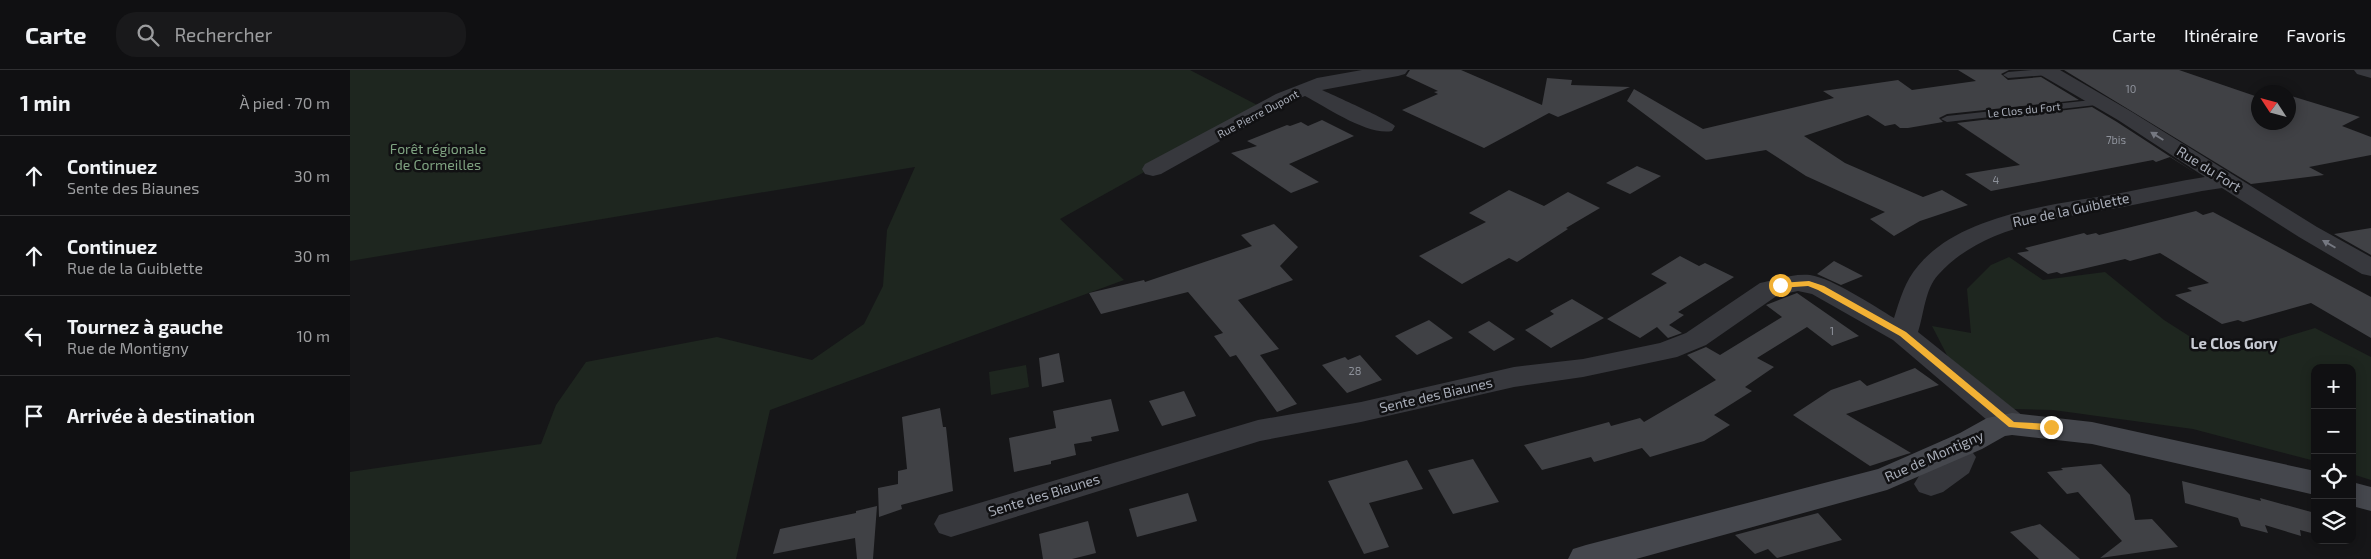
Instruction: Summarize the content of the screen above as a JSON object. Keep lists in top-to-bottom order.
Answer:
{
  "streets": {
    "street": [
      "Rue Pierre Dupont",
      "Rue du Fort",
      "Rue de la Guiblette",
      "Sente des Biaunes",
      "Rue de Montigny"
    ],
    "lane": ["Le Clos du Fort"]
  },
  "crossings": [
    ["Le Clos du Fort", "Rue du Fort"],
    ["Rue du Fort", "Rue de la Guiblette"],
    ["Rue de la Guiblette", "Sente des Biaunes"]
  ],
  "one_way": ["Rue du Fort"],
  "districts": ["Le Clos Gory"],
  "parks": ["Forêt régionale de Cormeilles"],
  "house_numbers": [
    "10",
    "7bis",
    "4",
    "1",
    "28"
  ],
  "north": "top left",
  "page": {
    "header": "Carte",
    "search": "Rechercher",
    "nav": ["Carte", "Itinéraire", "Favoris"],
    "heading": ["1 min", "À pied · 70 m"],
    "list": [
      ["Continuez", "Sente des Biaunes", "30 m"],
      ["Continuez", "Rue de la Guiblette", "30 m"],
      ["Tournez à gauche", "Rue de Montigny", "10 m"],
      "Arrivée à destination"
    ],
    "map_buttons": ["+", "−"]
  }
}
